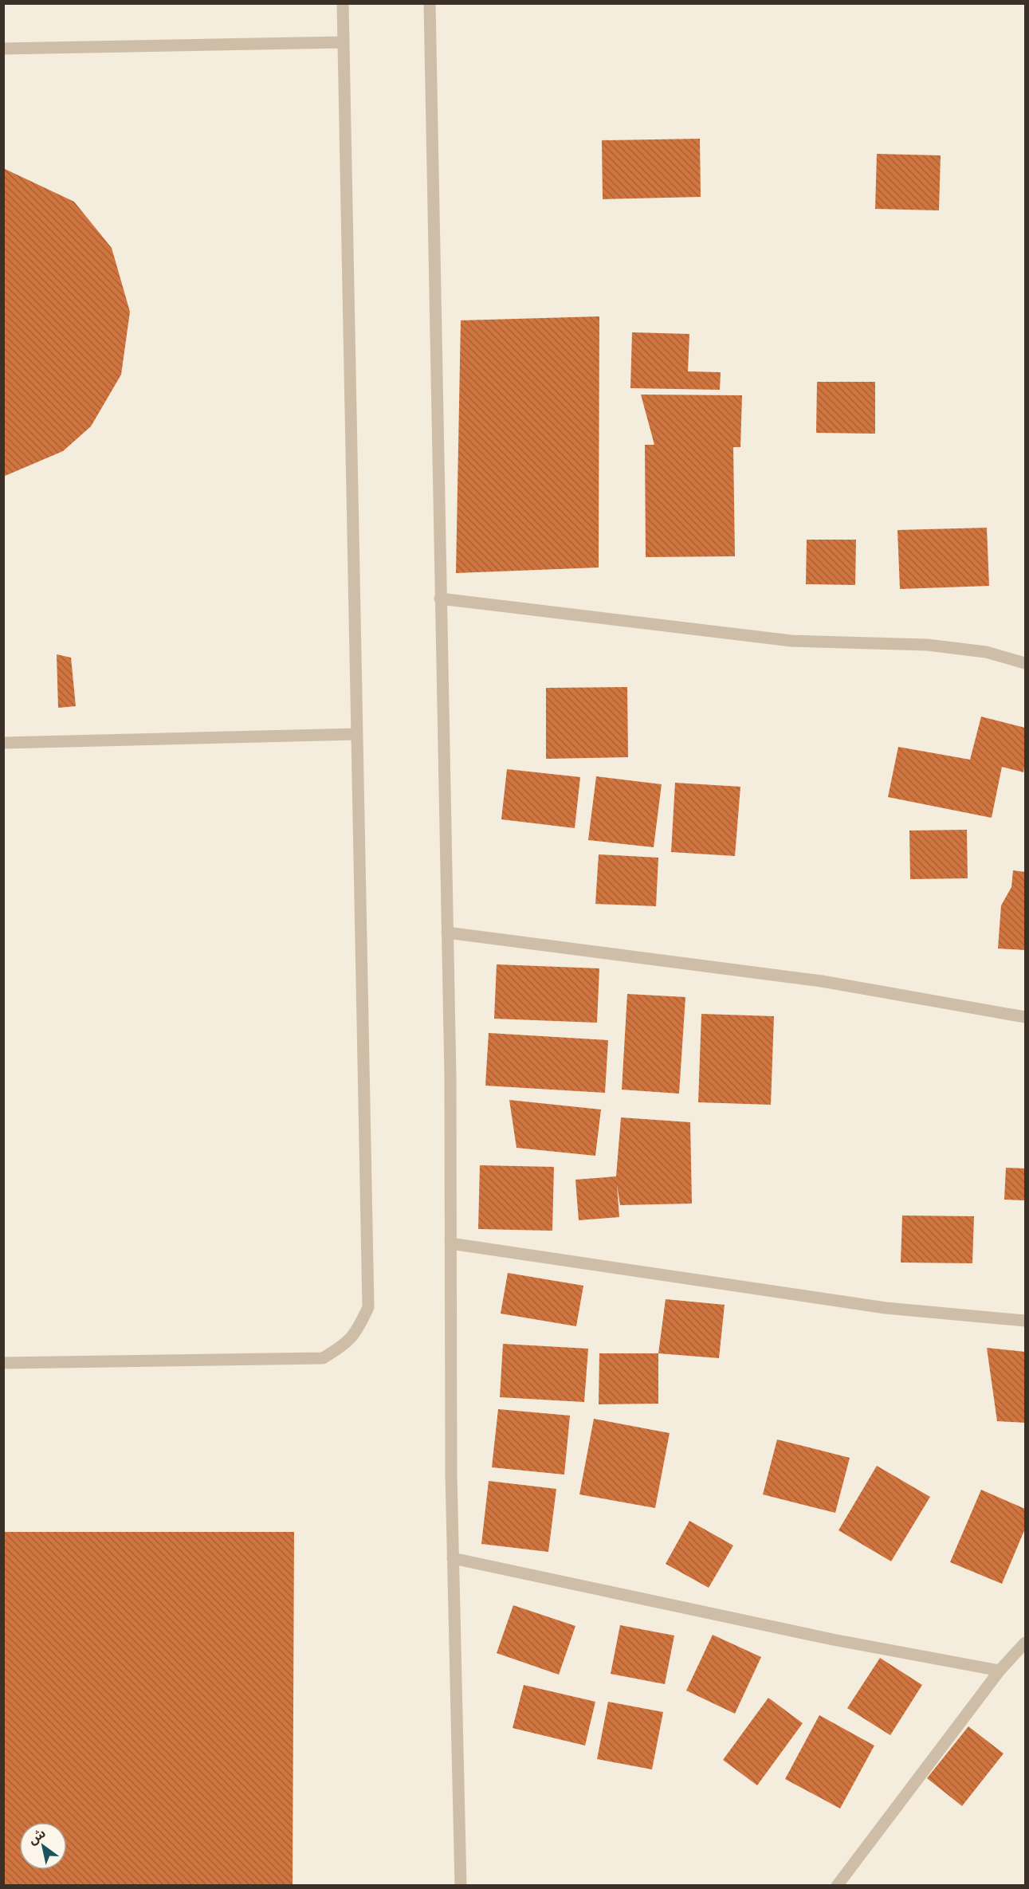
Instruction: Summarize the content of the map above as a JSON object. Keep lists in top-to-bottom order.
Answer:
{
  "north": "top left"
}
